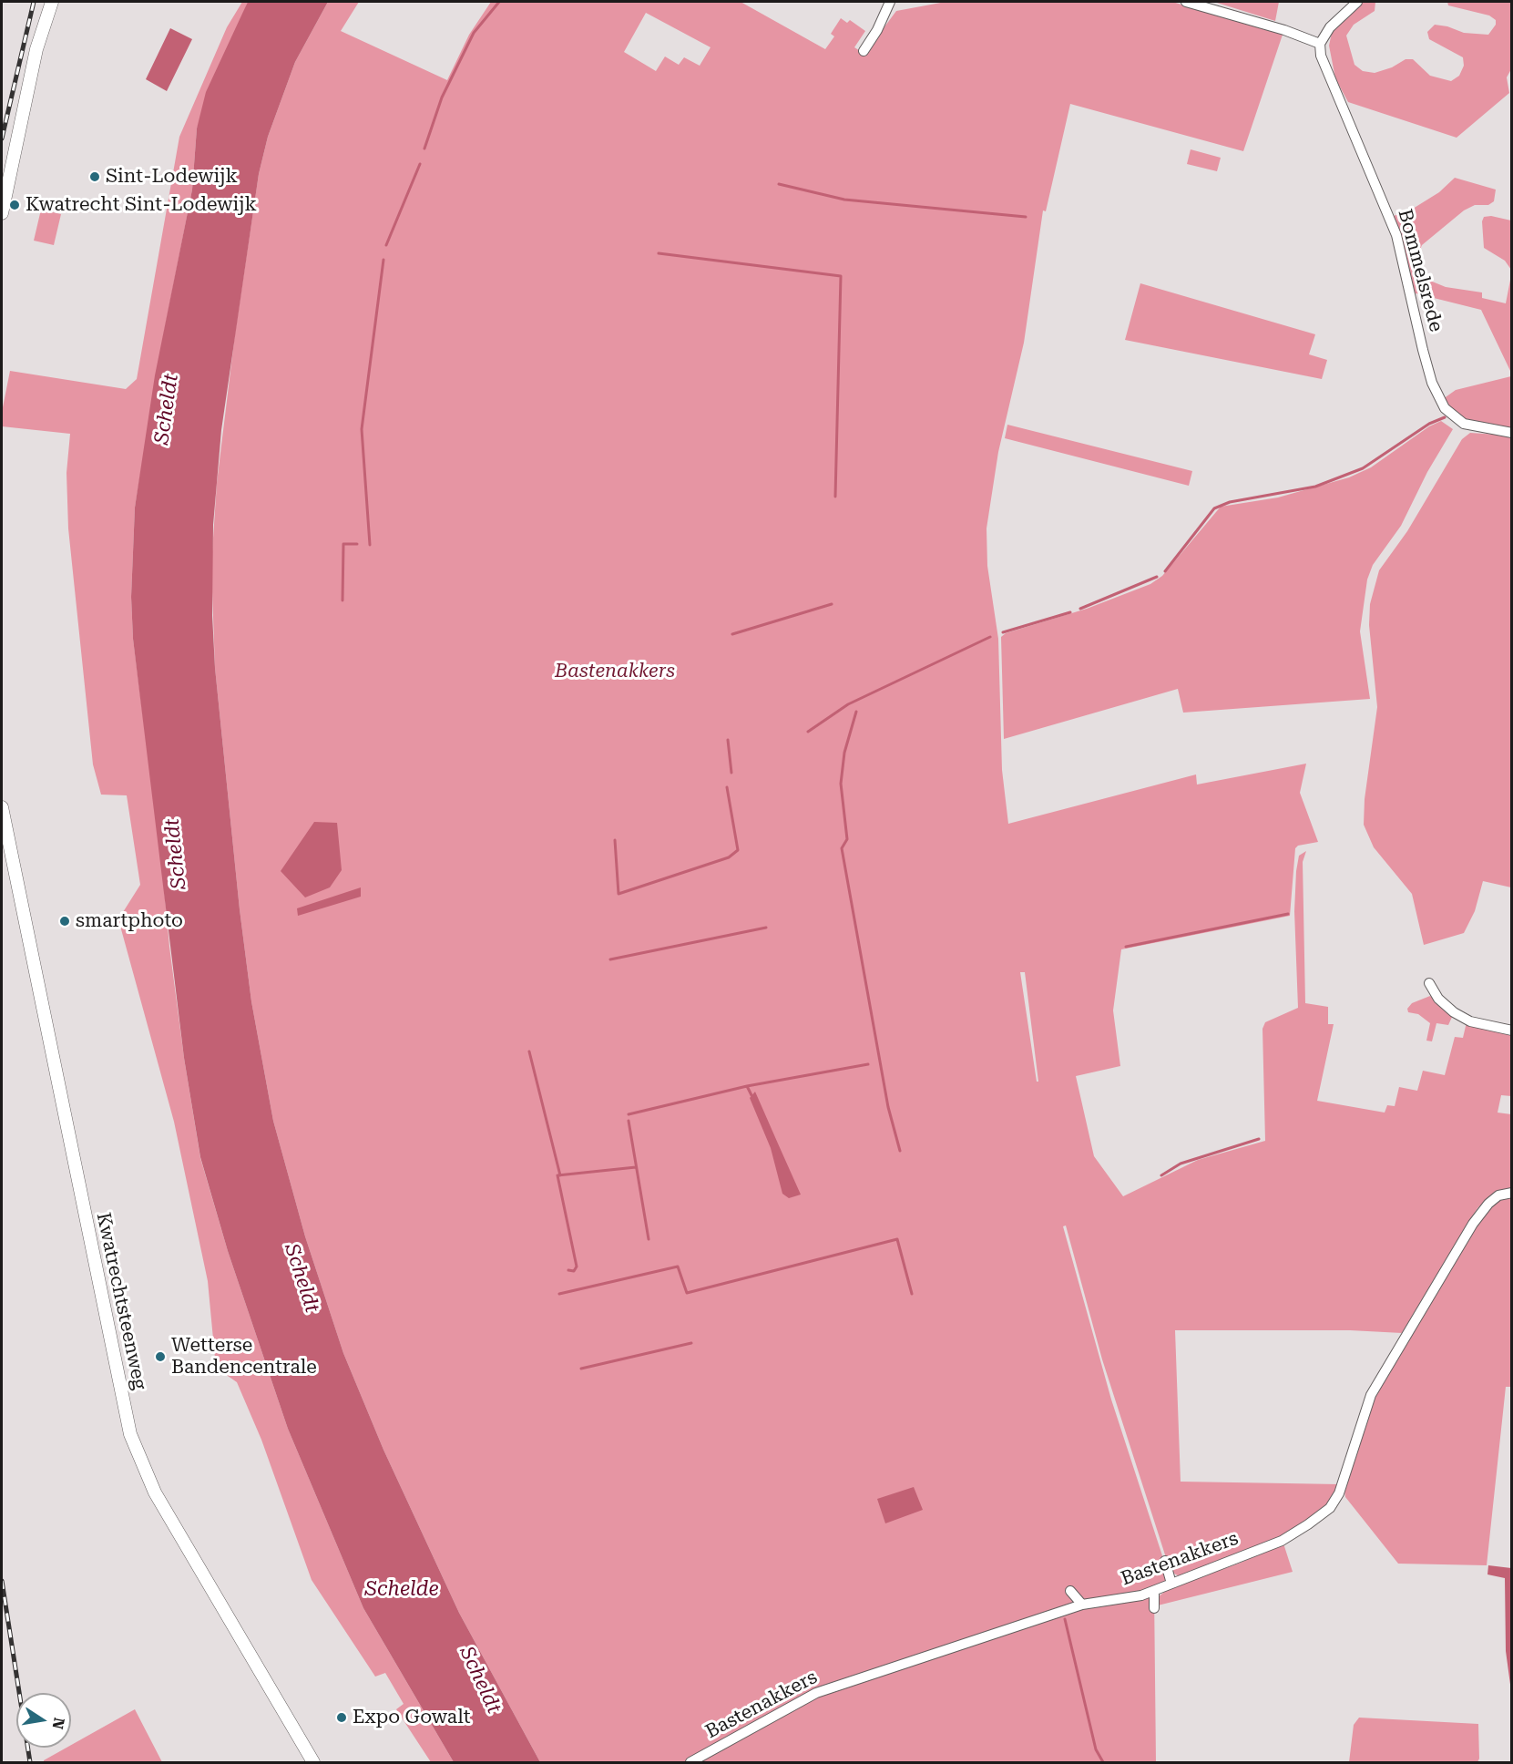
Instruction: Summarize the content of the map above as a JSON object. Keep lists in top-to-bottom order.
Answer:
{
  "streets": {
    "street": ["Bommelsrede", "Kwatrechtsteenweg", "Bastenakkers"]
  },
  "water": ["Scheldt", "Schelde"],
  "parks": ["Bastenakkers"],
  "places": [
    "Sint-Lodewijk",
    "Kwatrecht Sint-Lodewijk",
    "smartphoto",
    "Wetterse Bandencentrale",
    "Expo Gowalt"
  ],
  "north": "right"
}
